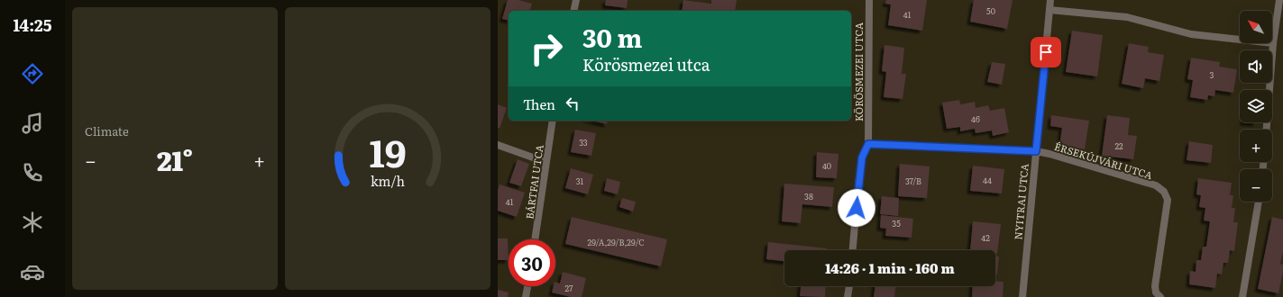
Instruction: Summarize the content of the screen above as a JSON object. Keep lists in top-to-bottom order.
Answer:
{
  "streets": {
    "street": [
      "KÖRÖSMEZEI UTCA",
      "ÉRSEKÚJVÁRI UTCA",
      "BÁRTFAI UTCA",
      "NYITRAI UTCA"
    ]
  },
  "crossings": [
    ["ÉRSEKÚJVÁRI UTCA", "NYITRAI UTCA"]
  ],
  "house_numbers": [
    "50",
    "41",
    "3",
    "46",
    "33",
    "22",
    "40",
    "44",
    "31",
    "37/B",
    "38",
    "41",
    "35",
    "42",
    "29/A,29/B,29/C",
    "27"
  ],
  "north": "top left",
  "page": {
    "tabs": "14:25",
    "tile": "Climate",
    "map_buttons": ["+", "−"],
    "turn": ["30 m", "Körösmezei utca"],
    "then": "Then",
    "heat": ["−", "21°", "+"],
    "limit": "30",
    "trip": "14:26 · 1 min · 160 m",
    "gauge": ["19", "km/h"]
  }
}
